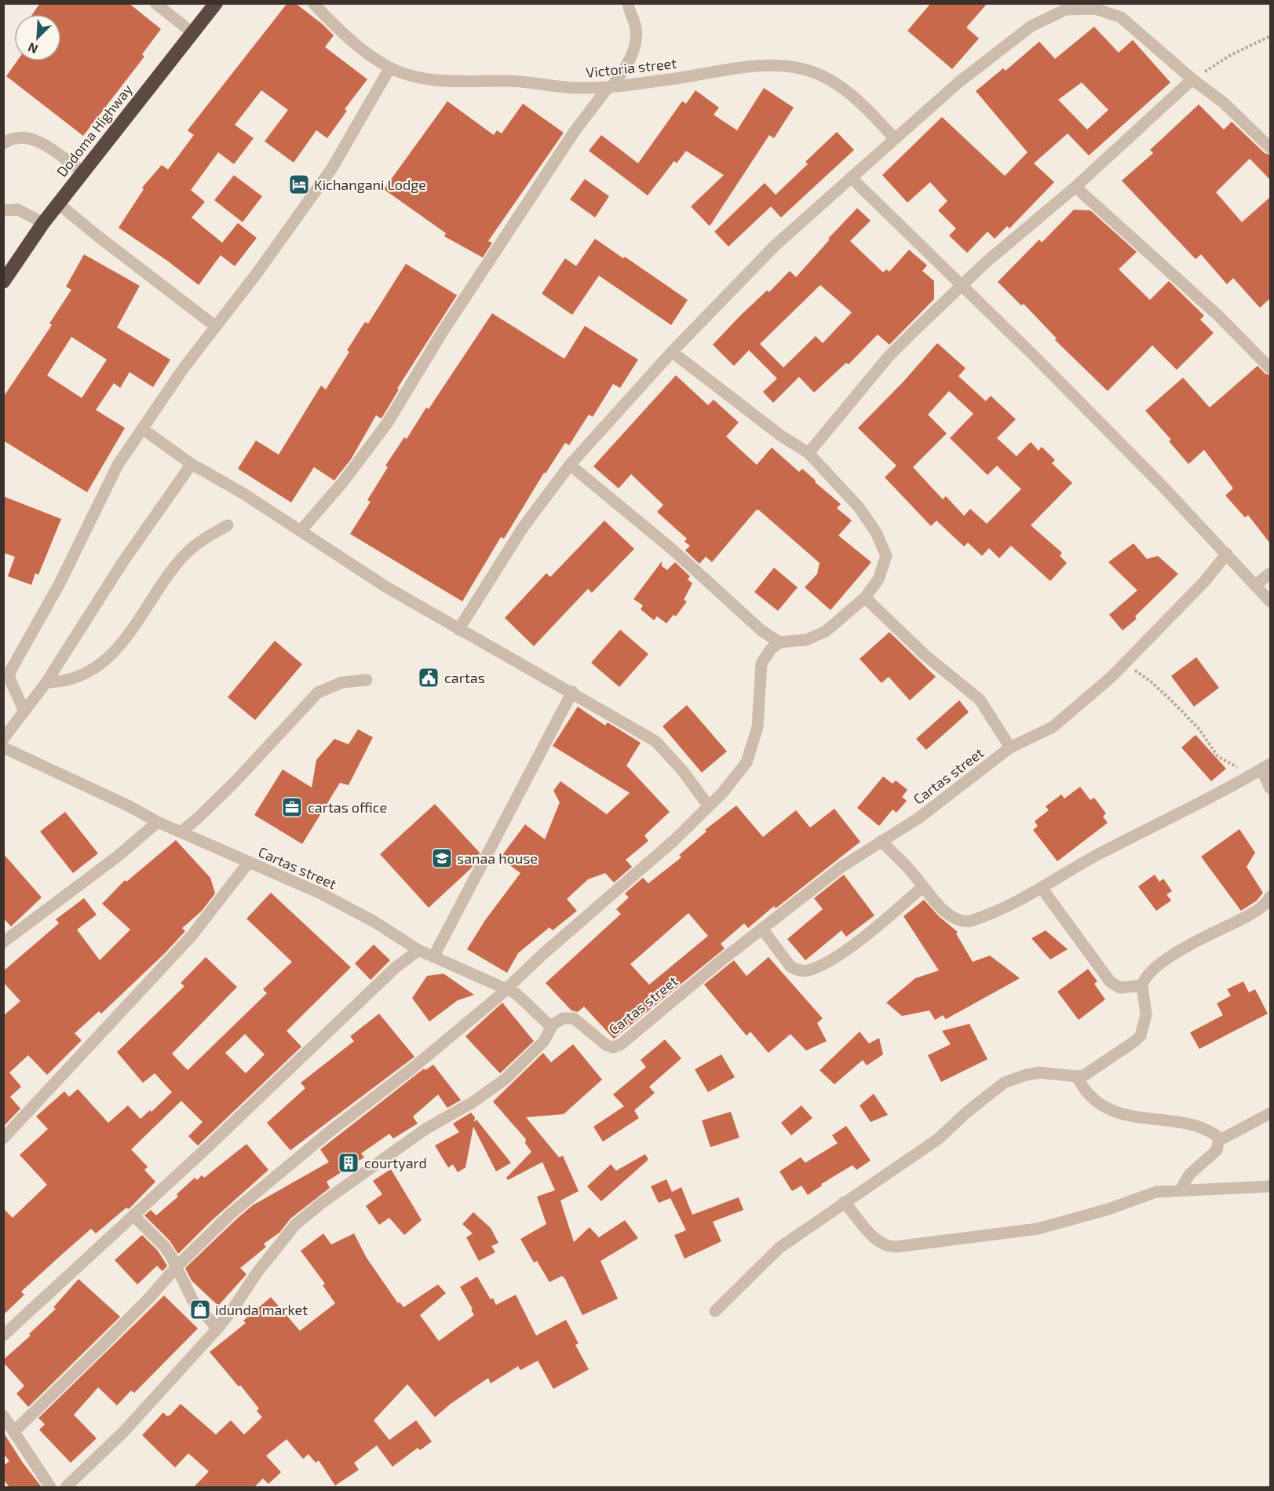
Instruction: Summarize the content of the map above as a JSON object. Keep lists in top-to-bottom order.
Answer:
{
  "streets": {
    "highway": ["Dodoma Highway"],
    "street": ["Victoria street", "Cartas street"]
  },
  "places": {
    "hotel": ["Kichangani Lodge"],
    "public building": ["cartas"],
    "office": ["cartas office"],
    "school or university": ["sanaa house"],
    "building": ["courtyard"],
    "shop": ["idunda market"]
  },
  "north": "bottom left"
}
